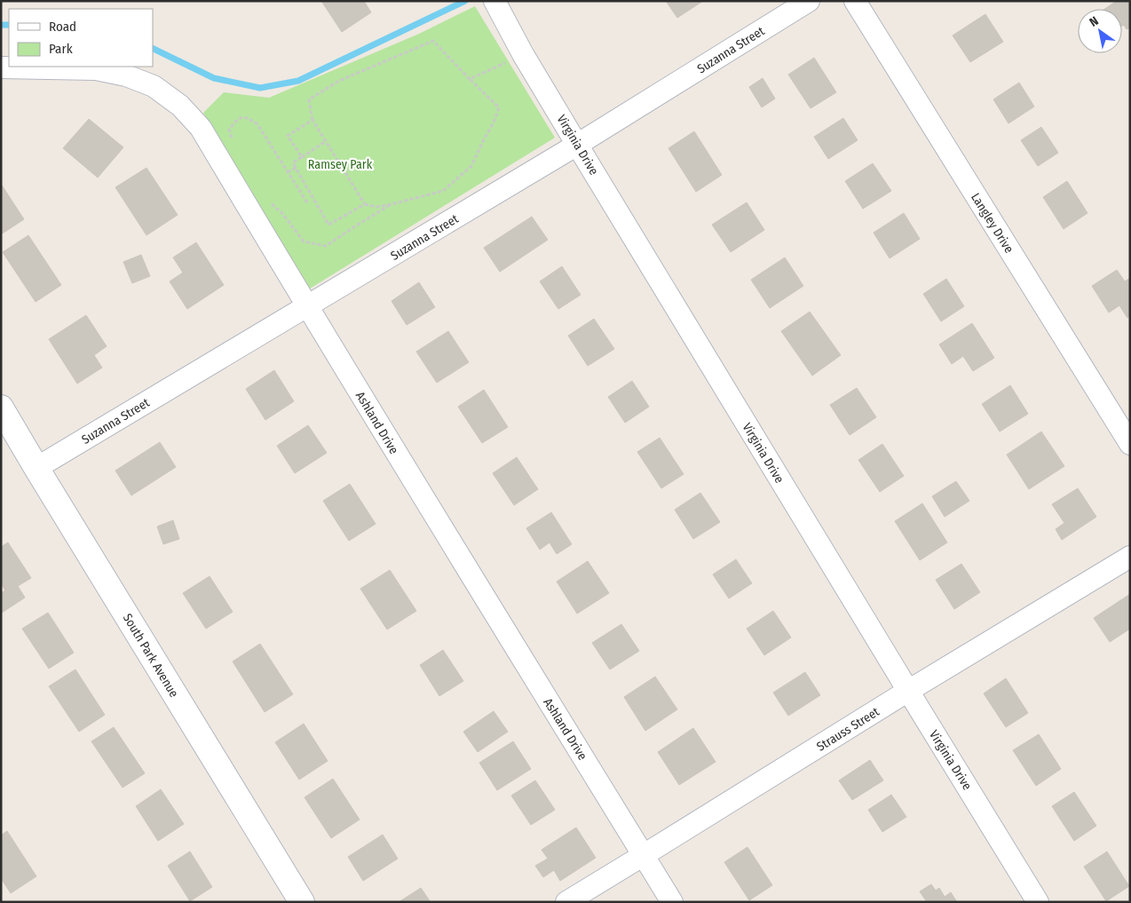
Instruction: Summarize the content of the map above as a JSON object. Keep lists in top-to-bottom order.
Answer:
{
  "streets": {
    "street": [
      "Suzanna Street",
      "Virginia Drive",
      "Langley Drive",
      "Ashland Drive",
      "South Park Avenue",
      "Strauss Street"
    ]
  },
  "crossings": [
    ["Suzanna Street", "Virginia Drive"],
    ["Suzanna Street", "Ashland Drive"],
    ["Suzanna Street", "South Park Avenue"],
    ["Virginia Drive", "Strauss Street"],
    ["Ashland Drive", "Strauss Street"]
  ],
  "parks": ["Ramsey Park"],
  "legend": ["Road", "Park"],
  "north": "top left"
}
